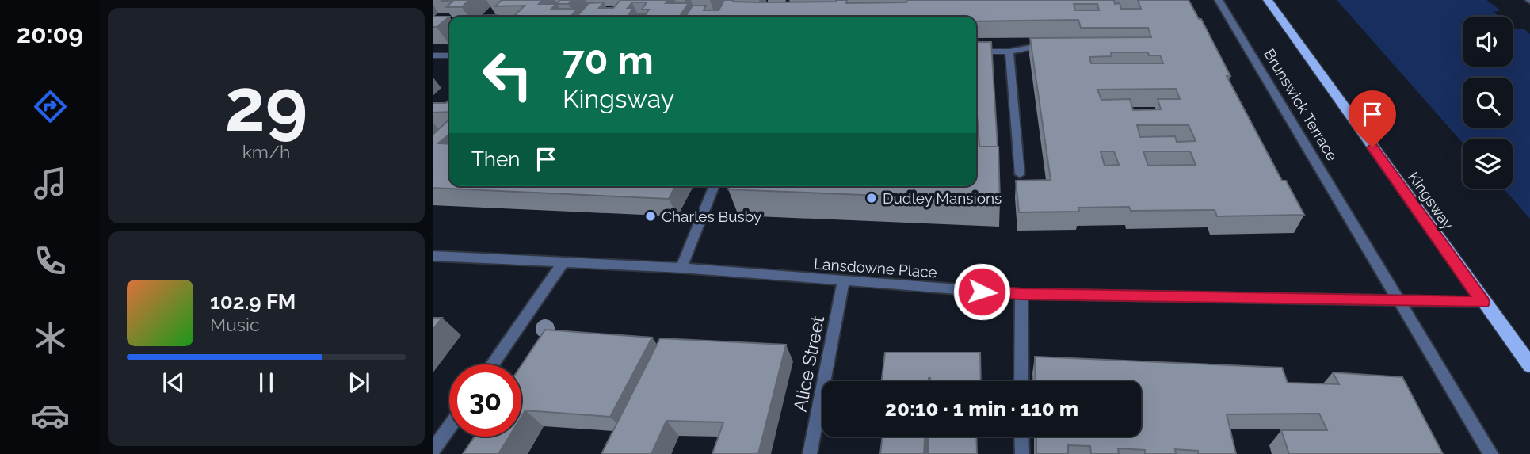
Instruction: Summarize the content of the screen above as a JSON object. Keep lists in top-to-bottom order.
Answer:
{
  "streets": {
    "main road": ["Kingsway"],
    "street": ["Brunswick Terrace", "Lansdowne Place", "Alice Street"]
  },
  "crossings": [
    ["Brunswick Terrace", "Lansdowne Place"],
    ["Kingsway", "Lansdowne Place"],
    ["Lansdowne Place", "Alice Street"]
  ],
  "places": ["Dudley Mansions", "Charles Busby"],
  "page": {
    "tabs": "20:09",
    "tile": ["29", "km/h"],
    "turn": ["70 m", "Kingsway"],
    "then": "Then",
    "song": ["102.9 FM", "Music"],
    "limit": "30",
    "trip": "20:10 · 1 min · 110 m"
  }
}
